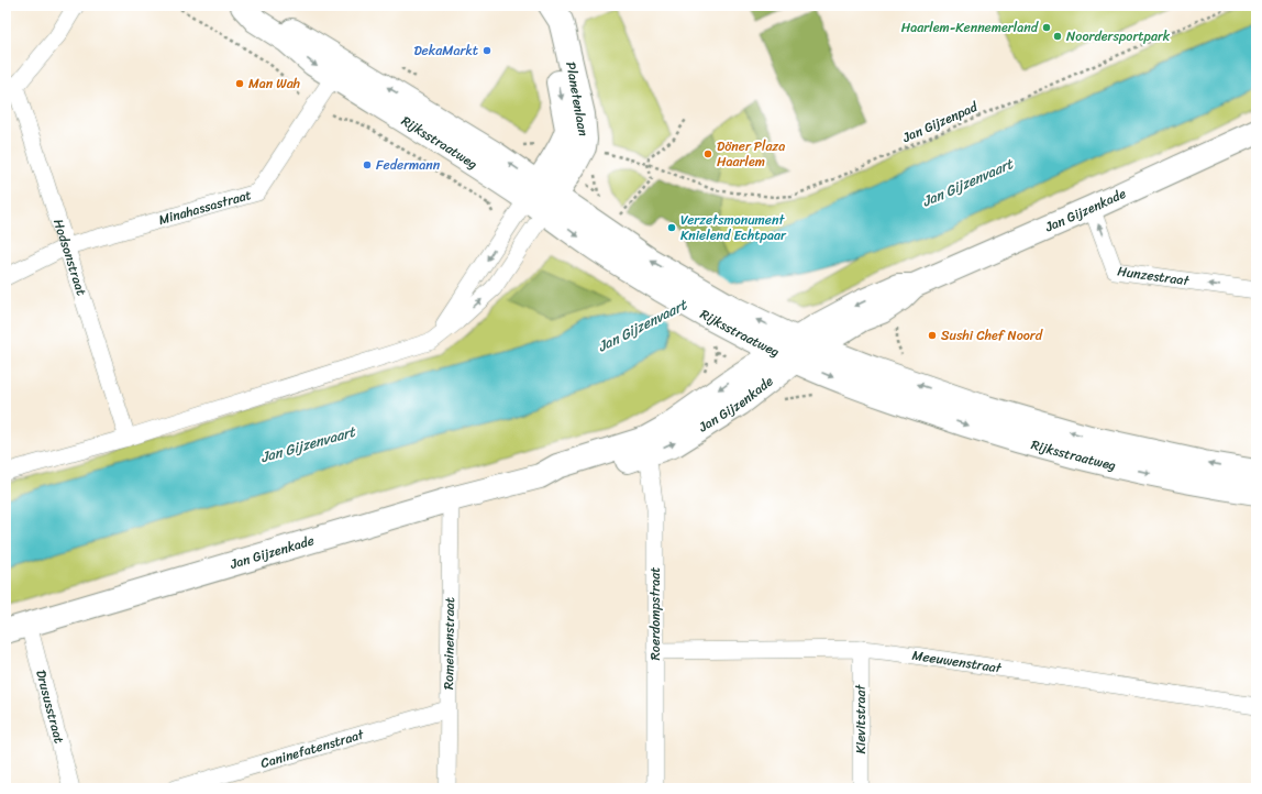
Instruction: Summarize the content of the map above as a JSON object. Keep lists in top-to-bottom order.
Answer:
{
  "streets": {
    "street": [
      "Planetenlaan",
      "Rijksstraatweg",
      "Minahassastraat",
      "Jan Gijzenkade",
      "Hodsonstraat",
      "Hunzestraat",
      "Roerdompstraat",
      "Romeinenstraat",
      "Meeuwenstraat",
      "Drususstraat",
      "Kievitstraat",
      "Caninefatenstraat"
    ],
    "path": ["Jan Gijzenpad"]
  },
  "crossings": [
    ["Planetenlaan", "Rijksstraatweg"],
    ["Rijksstraatweg", "Minahassastraat"],
    ["Rijksstraatweg", "Jan Gijzenkade"],
    ["Minahassastraat", "Hodsonstraat"],
    ["Jan Gijzenkade", "Hunzestraat"],
    ["Jan Gijzenkade", "Roerdompstraat"],
    ["Jan Gijzenkade", "Romeinenstraat"],
    ["Jan Gijzenkade", "Drususstraat"],
    ["Roerdompstraat", "Meeuwenstraat"],
    ["Romeinenstraat", "Caninefatenstraat"],
    ["Meeuwenstraat", "Kievitstraat"]
  ],
  "one_way": ["Planetenlaan", "Hunzestraat"],
  "water": ["Jan Gijzenvaart"],
  "places": [
    "Haarlem-Kennemerland",
    "Noordersportpark",
    "DekaMarkt",
    "Man Wah",
    "Döner Plaza Haarlem",
    "Federmann",
    "Verzetsmonument Knielend Echtpaar",
    "Sushi Chef Noord"
  ]
}
